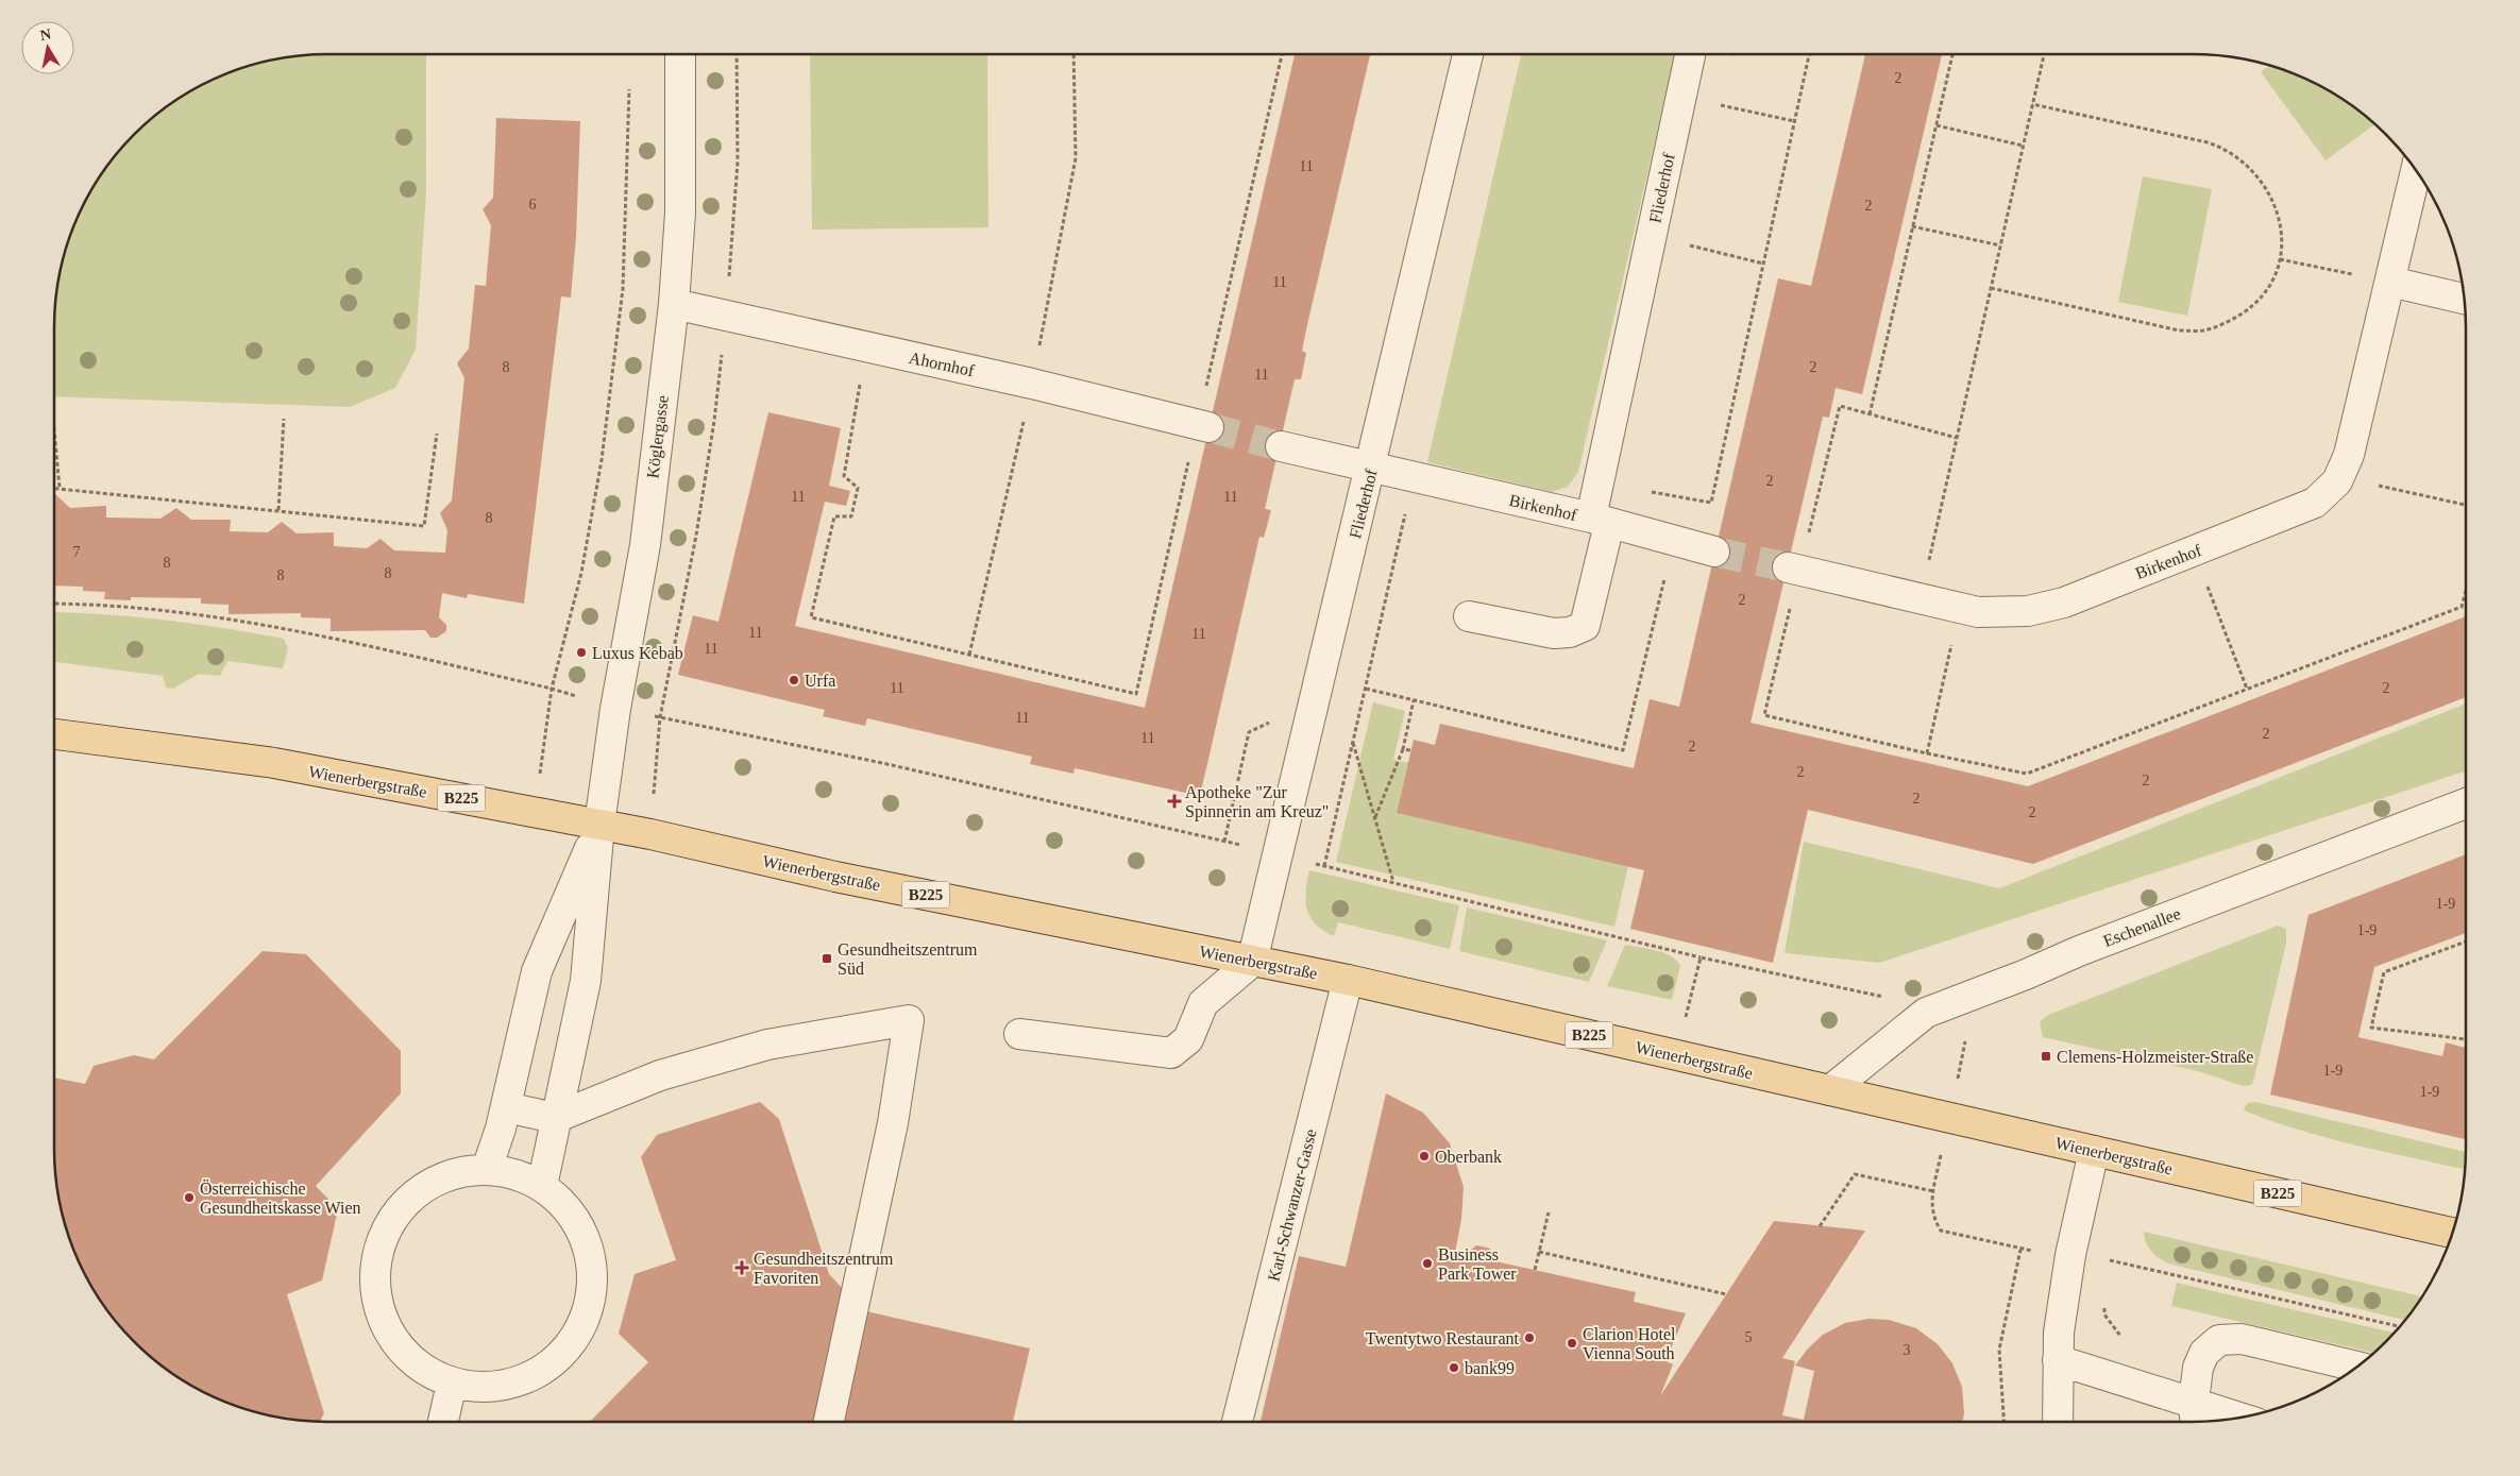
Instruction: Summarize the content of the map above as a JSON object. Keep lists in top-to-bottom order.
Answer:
{
  "streets": {
    "main road": ["Wienerbergstraße", "B225"],
    "street": [
      "Fliederhof",
      "Ahornhof",
      "Köglergasse",
      "Birkenhof",
      "Eschenallee",
      "Karl-Schwanzer-Gasse"
    ]
  },
  "crossings": [
    ["Fliederhof", "Birkenhof"],
    ["Fliederhof", "Wienerbergstraße"],
    ["Ahornhof", "Köglergasse"],
    ["Köglergasse", "Wienerbergstraße"],
    ["Wienerbergstraße", "Eschenallee"],
    ["Wienerbergstraße", "Karl-Schwanzer-Gasse"]
  ],
  "places": {
    "other": [
      "Luxus Kebab",
      "Urfa",
      "Oberbank",
      "Österreichische Gesundheitskasse Wien",
      "Business Park Tower",
      "Twentytwo Restaurant",
      "Clarion Hotel Vienna South",
      "bank99"
    ],
    "health": ["Apotheke \"Zur Spinnerin am Kreuz\"", "Gesundheitszentrum Favoriten"],
    "transit": ["Gesundheitszentrum Süd", "Clemens-Holzmeister-Straße"]
  },
  "house_numbers": [
    "2",
    "11",
    "6",
    "2",
    "11",
    "8",
    "2",
    "11",
    "2",
    "11",
    "11",
    "8",
    "7",
    "8",
    "8",
    "8",
    "2",
    "11",
    "11",
    "11",
    "11",
    "2",
    "11",
    "2",
    "11",
    "2",
    "2",
    "2",
    "2",
    "2",
    "1-9",
    "1-9",
    "1-9",
    "1-9",
    "5",
    "3"
  ],
  "north": "top"
}
